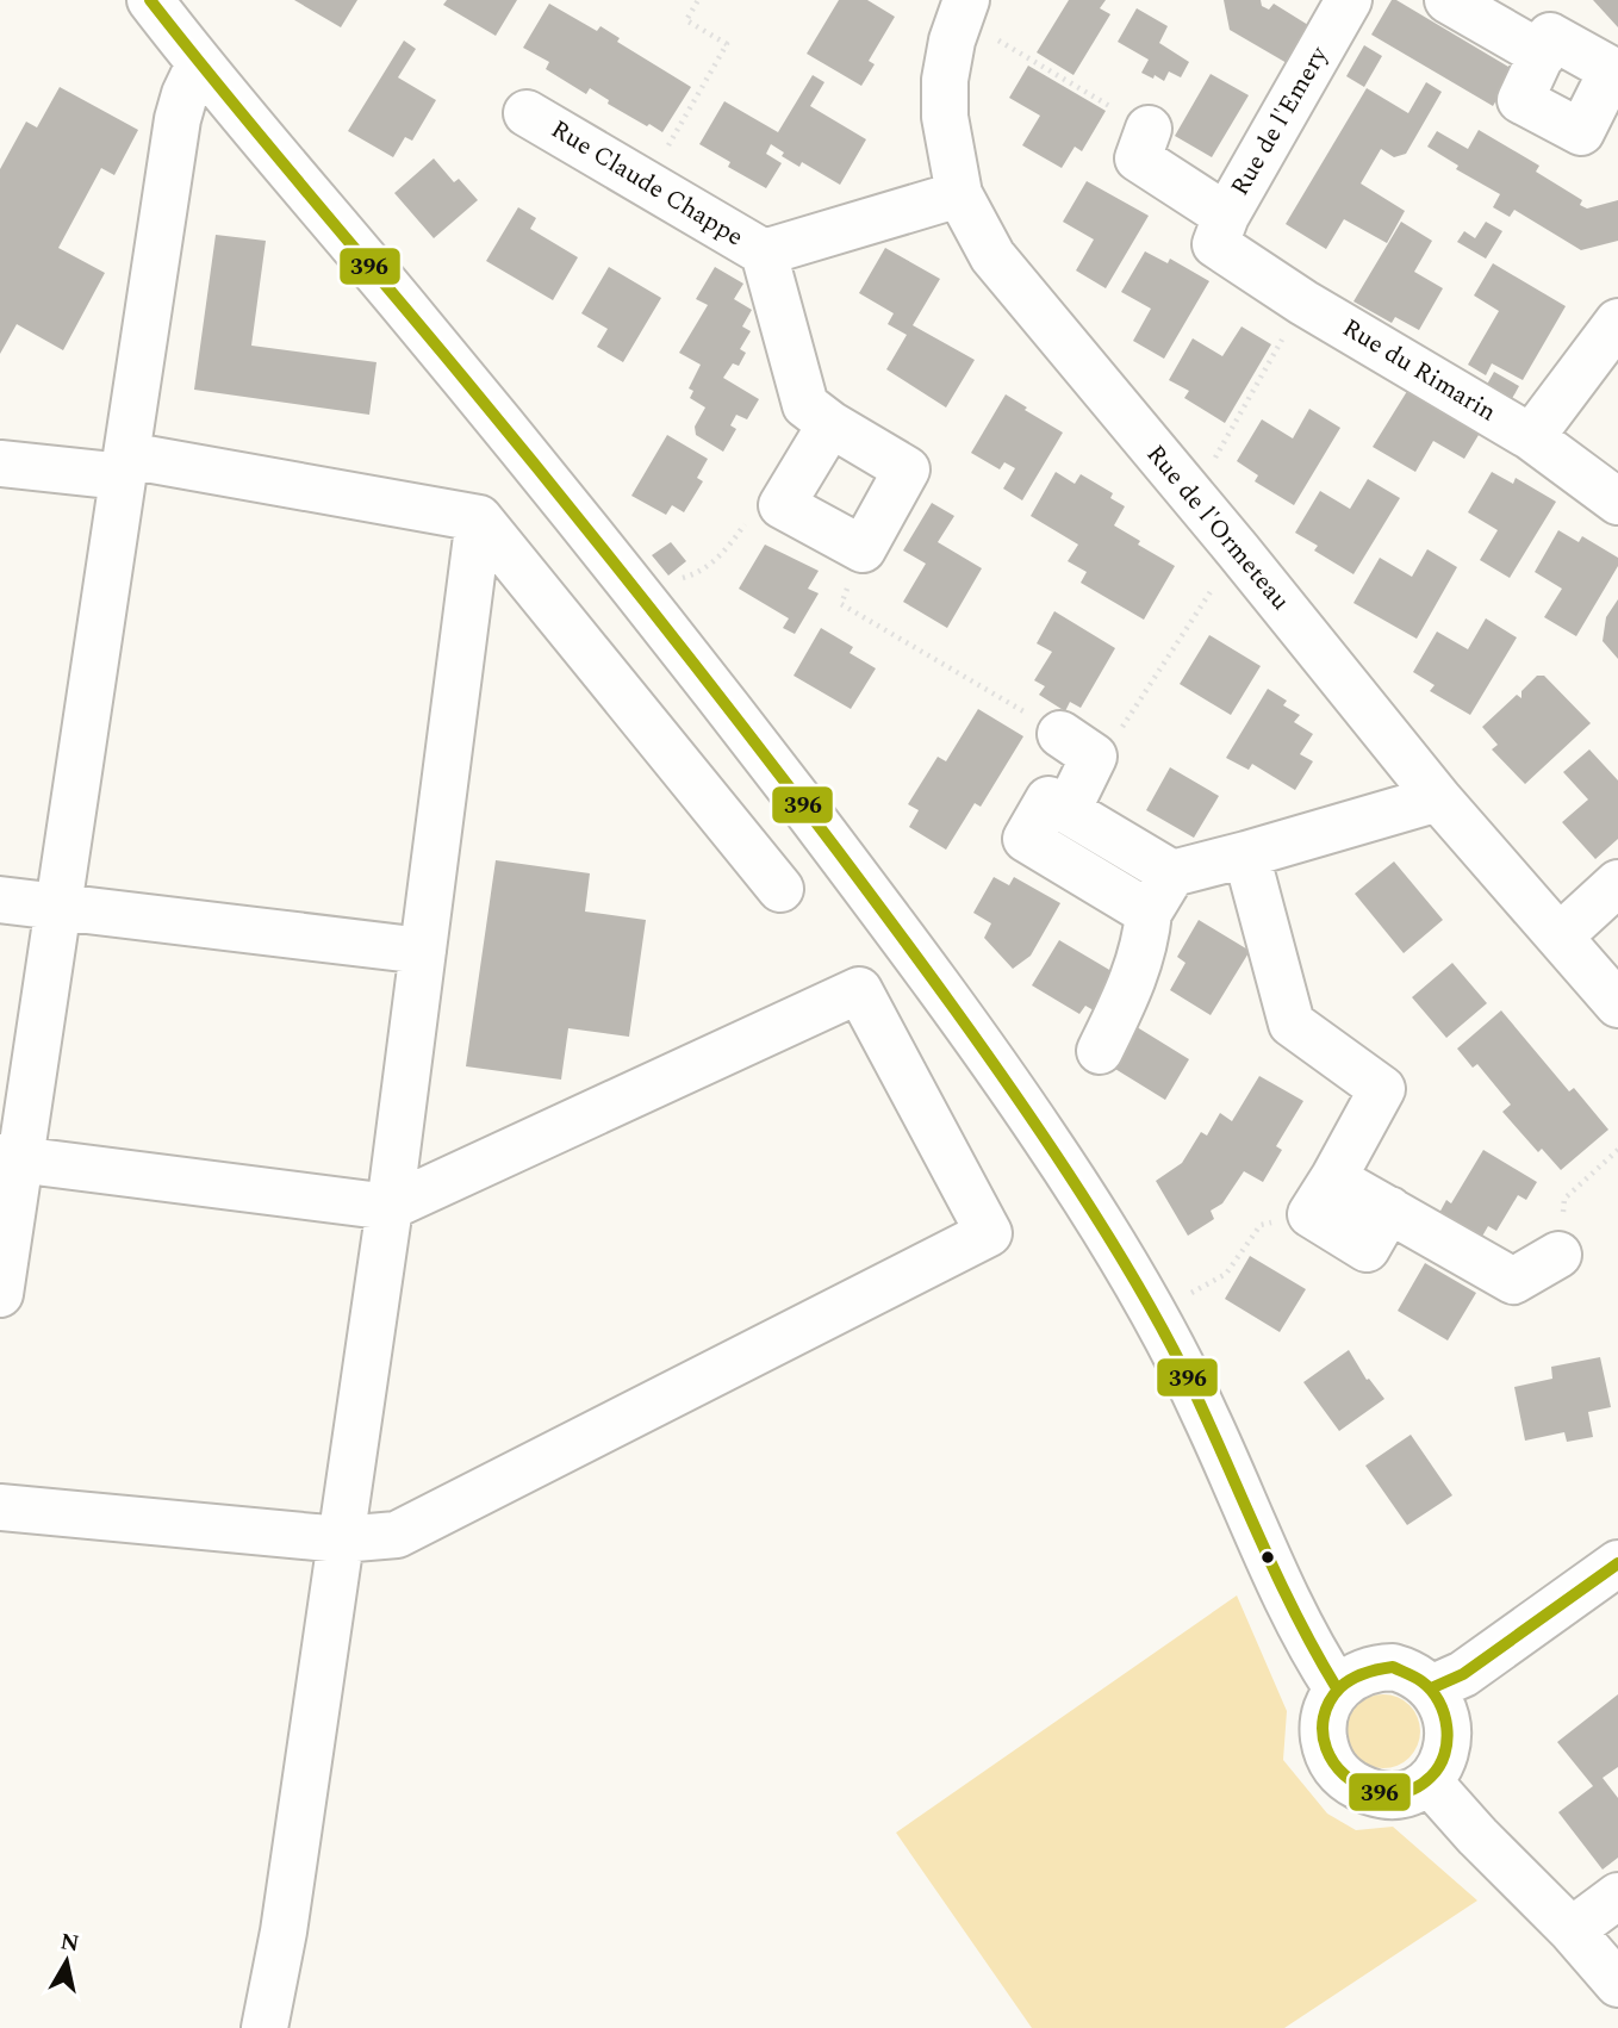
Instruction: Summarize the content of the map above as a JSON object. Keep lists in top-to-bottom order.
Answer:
{
  "streets": {
    "street": [
      "Rue de l'Emery",
      "Rue Claude Chappe",
      "Rue du Rimarin",
      "Rue de l'Ormeteau"
    ]
  },
  "crossings": [
    ["Rue de l'Emery", "Rue du Rimarin"],
    ["Rue Claude Chappe", "Rue de l'Ormeteau"]
  ],
  "lines": ["transit line 396"],
  "north": "top"
}
